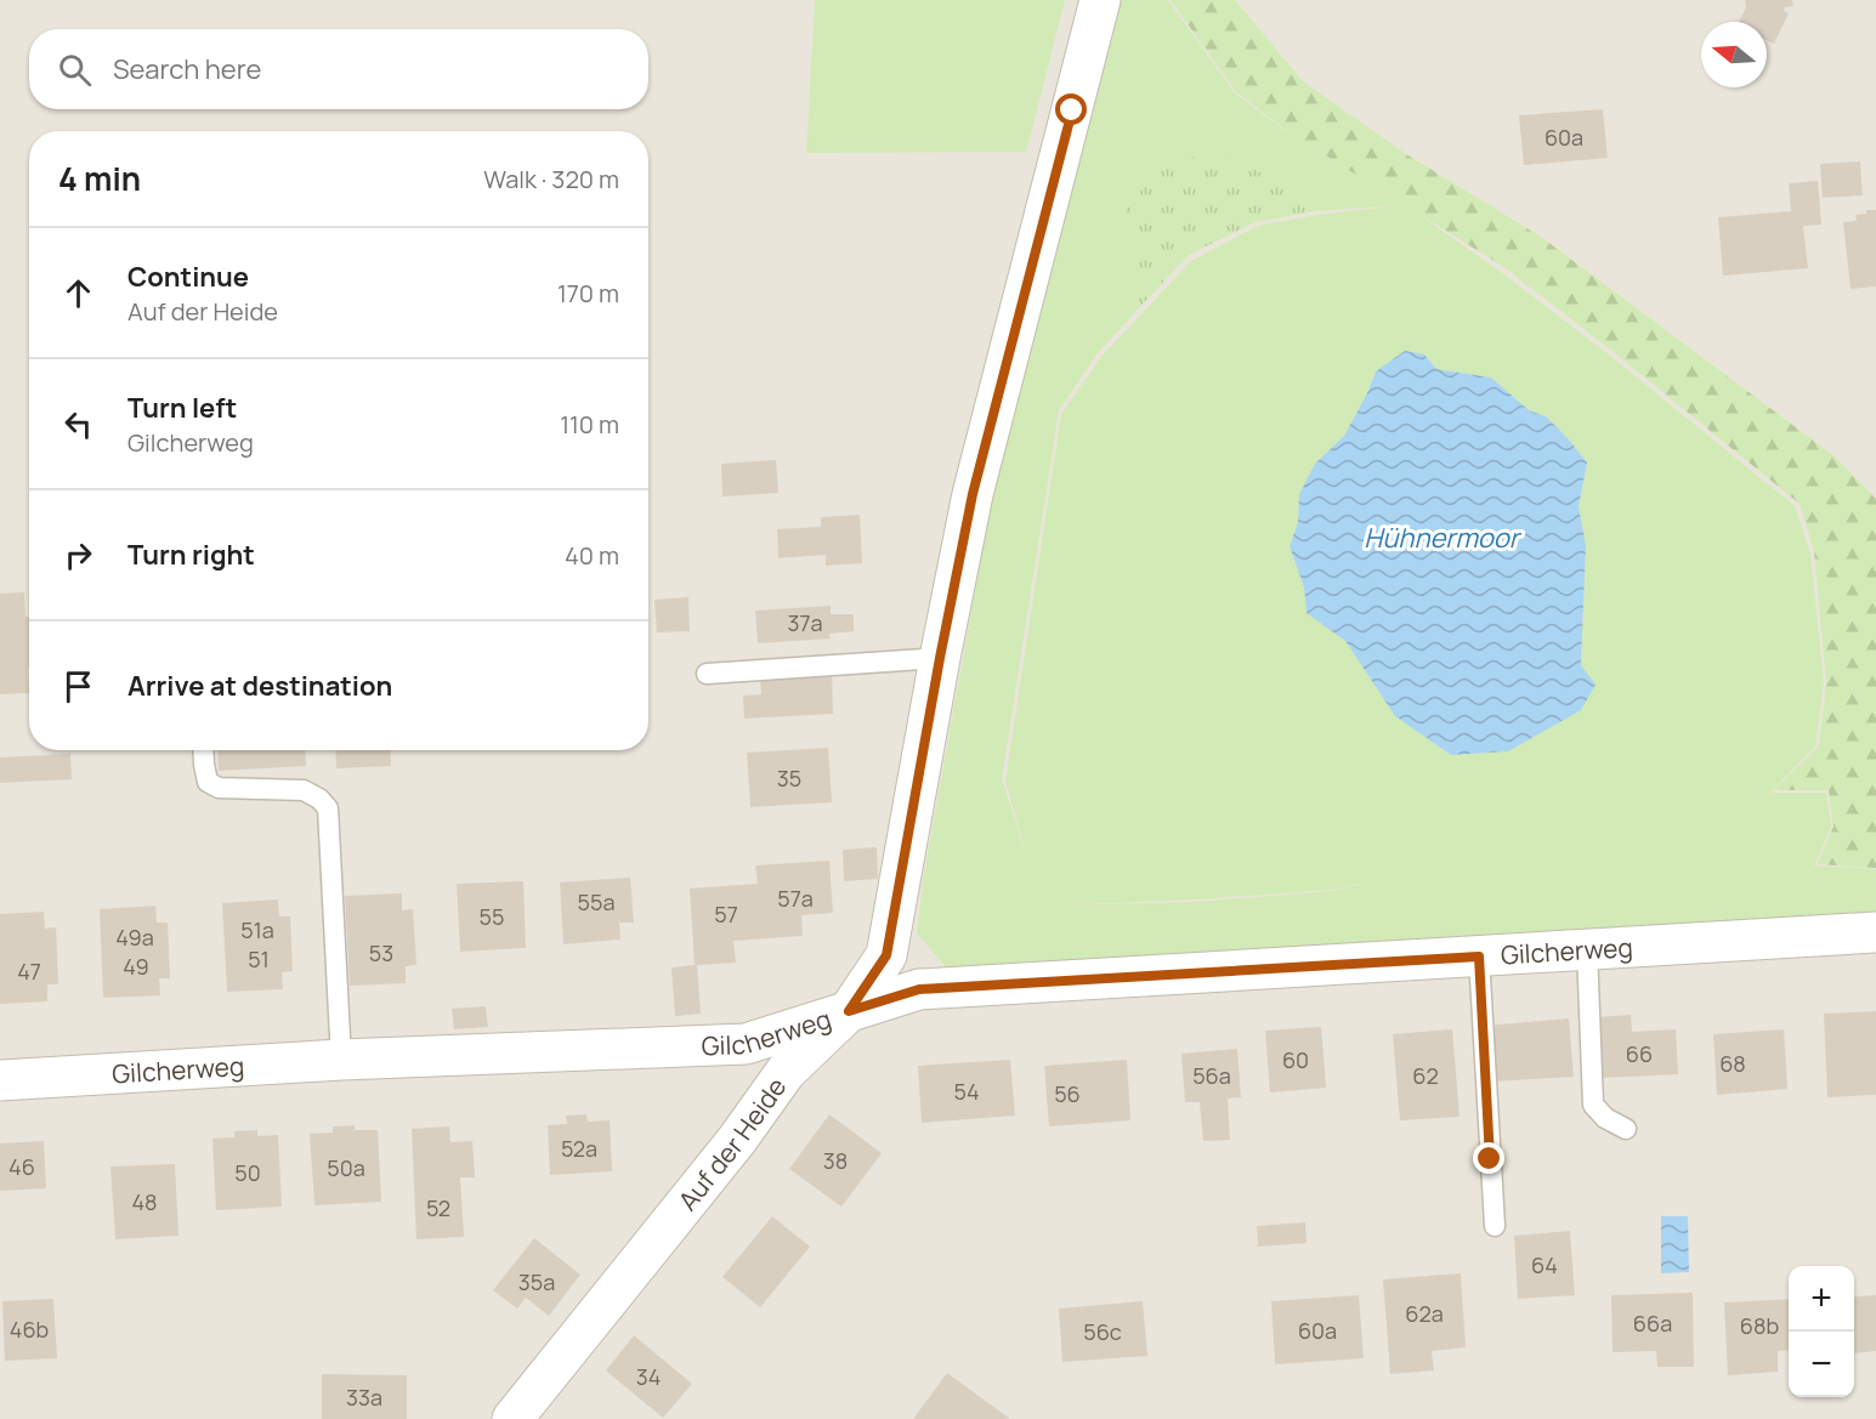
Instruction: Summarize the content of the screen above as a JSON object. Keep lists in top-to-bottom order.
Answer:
{
  "streets": {
    "street": ["Gilcherweg", "Auf der Heide"]
  },
  "crossings": [
    ["Gilcherweg", "Auf der Heide"]
  ],
  "water": ["Hühnermoor"],
  "house_numbers": [
    "60a",
    "37a",
    "35",
    "57a",
    "55a",
    "57",
    "55",
    "51a",
    "49a",
    "53",
    "51",
    "49",
    "47",
    "66",
    "60",
    "68",
    "56a",
    "62",
    "54",
    "56",
    "52a",
    "38",
    "46",
    "50a",
    "50",
    "48",
    "52",
    "64",
    "35a",
    "62a",
    "66a",
    "68b",
    "46b",
    "60a",
    "56c",
    "34",
    "33a"
  ],
  "north": "left",
  "page": {
    "search": "Search here",
    "heading": ["4 min", "Walk · 320 m"],
    "list": [
      ["Continue", "Auf der Heide", "170 m"],
      ["Turn left", "Gilcherweg", "110 m"],
      ["Turn right", "40 m"],
      "Arrive at destination"
    ],
    "map_buttons": ["+", "−"]
  }
}
